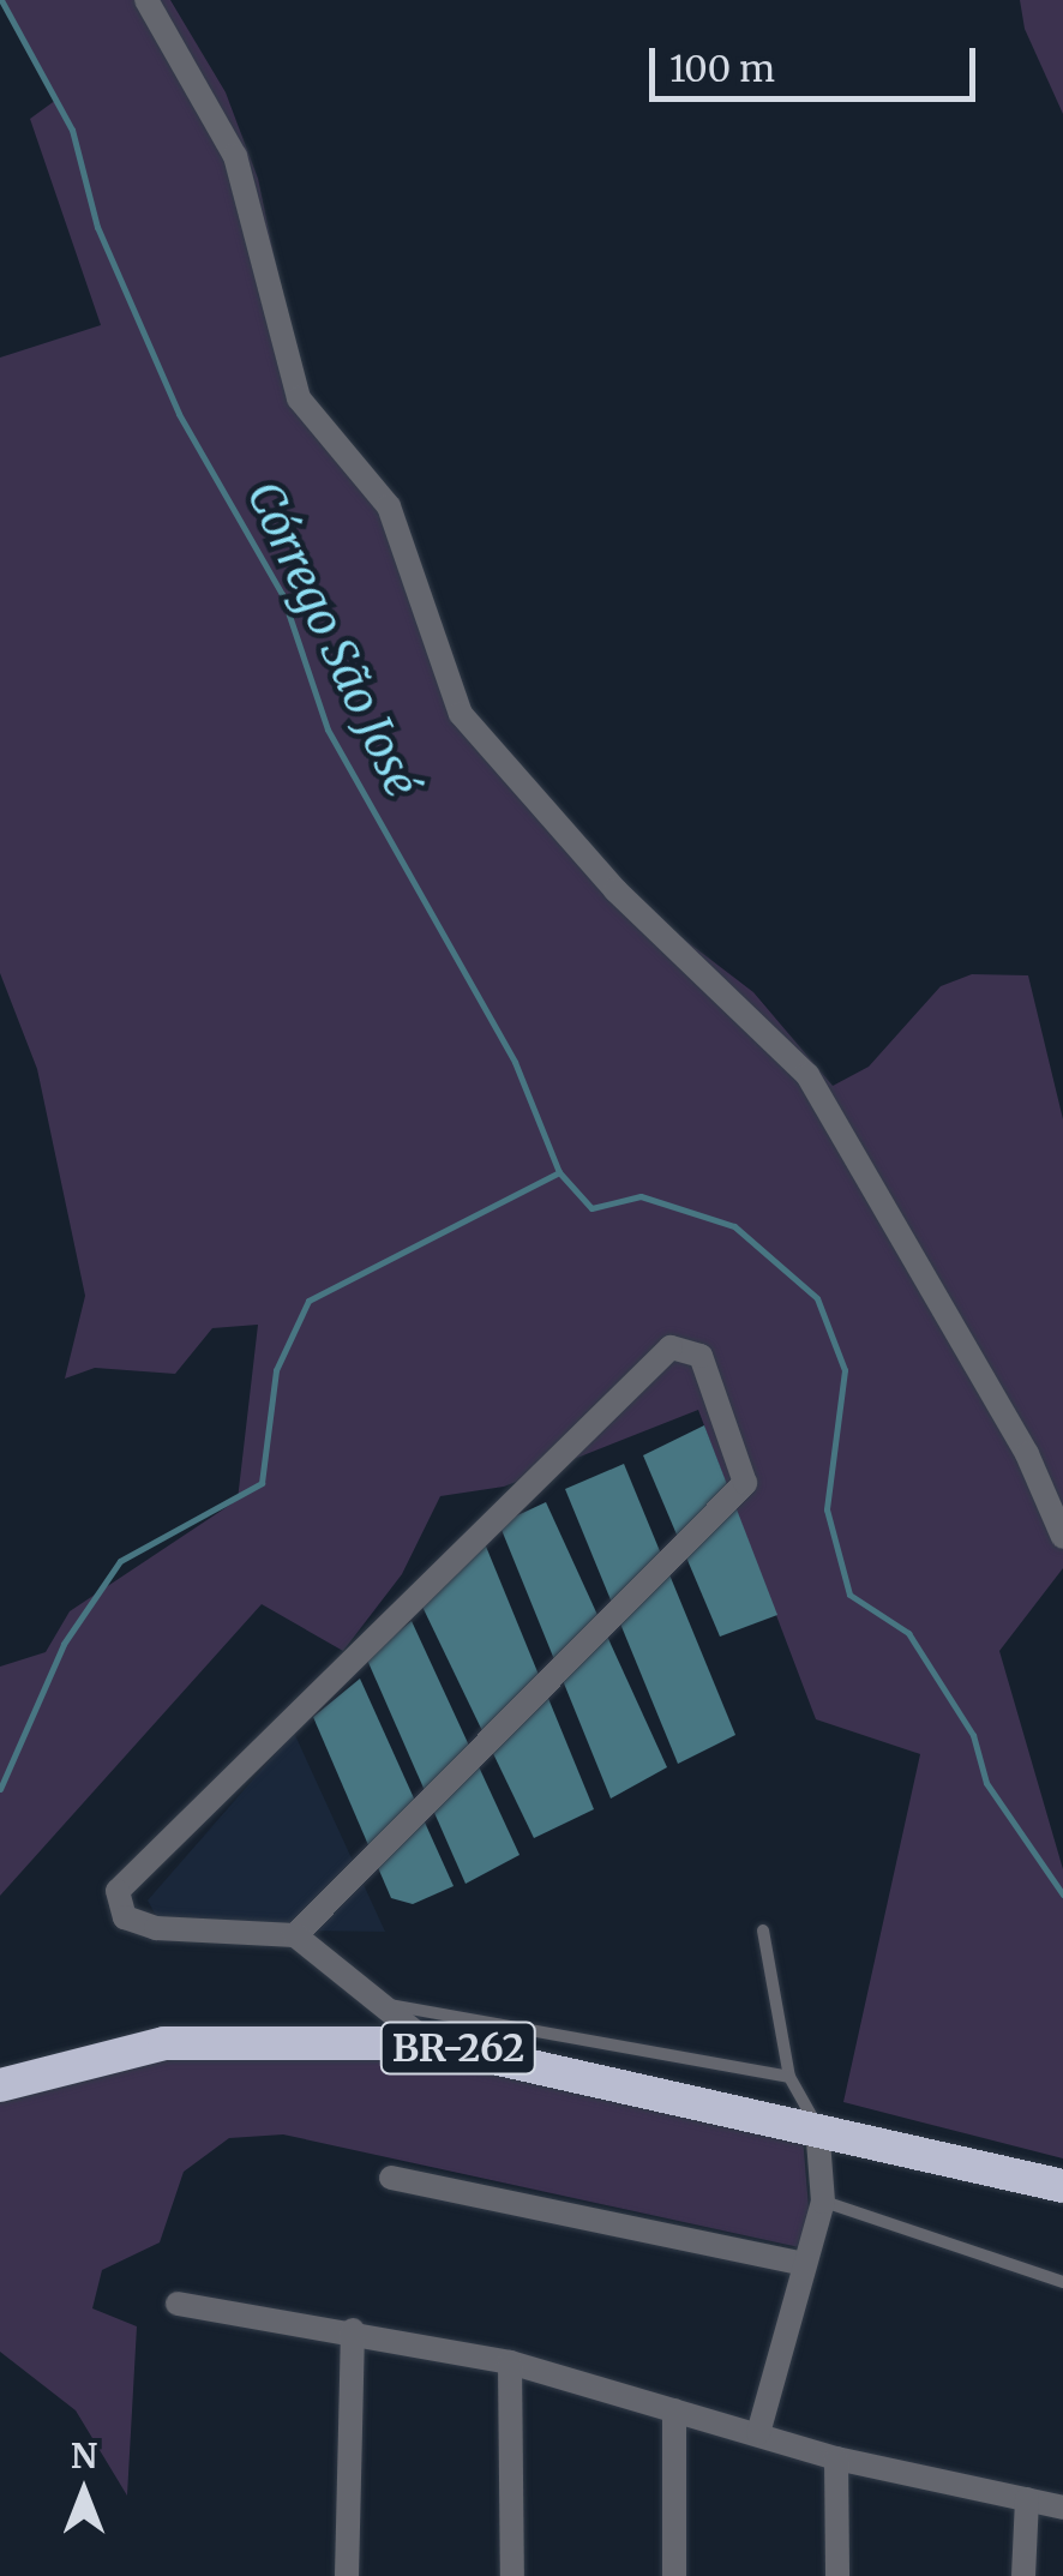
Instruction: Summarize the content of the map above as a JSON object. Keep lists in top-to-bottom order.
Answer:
{
  "streets": {
    "highway": ["BR-262"]
  },
  "water": ["Córrego São José"],
  "scale_bar": "100 m",
  "north": "top"
}
